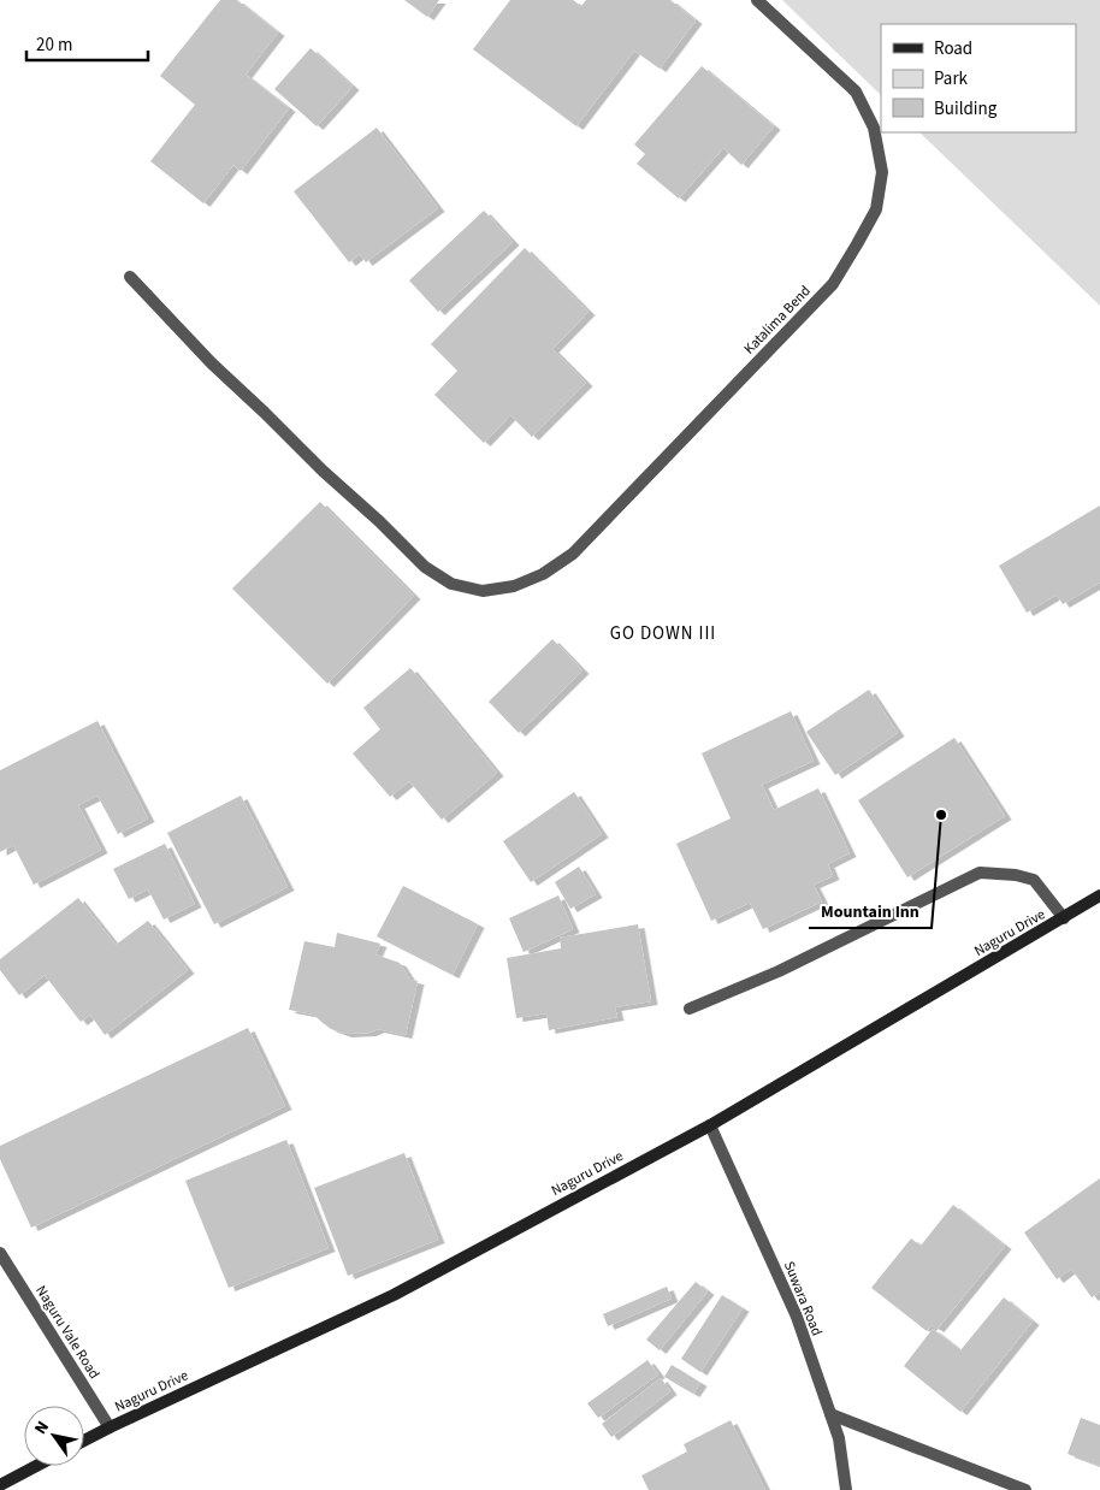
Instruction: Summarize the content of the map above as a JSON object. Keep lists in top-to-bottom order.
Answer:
{
  "streets": {
    "street": [
      "Katalima Bend",
      "Naguru Drive",
      "Suwara Road",
      "Naguru Vale Road"
    ]
  },
  "crossings": [
    ["Naguru Drive", "Suwara Road"],
    ["Naguru Drive", "Naguru Vale Road"]
  ],
  "districts": ["GO DOWN III"],
  "places": ["Mountain Inn"],
  "legend": ["Road", "Park", "Building"],
  "scale_bar": "20 m",
  "north": "top left"
}
